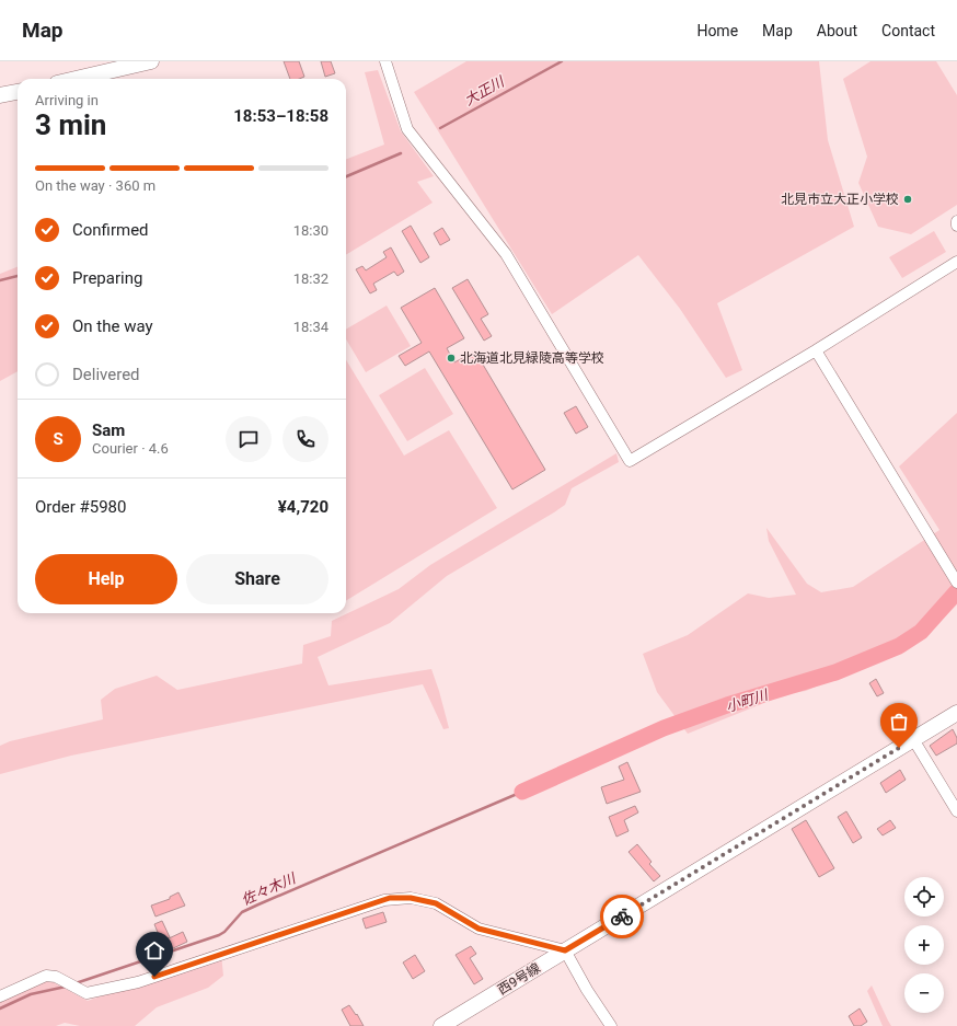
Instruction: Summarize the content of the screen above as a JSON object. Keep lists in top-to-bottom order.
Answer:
{
  "streets": {
    "street": ["西9号線"]
  },
  "water": ["大正川", "小町川", "佐々木川"],
  "places": ["北見市立大正小学校", "北海道北見緑陵高等学校"],
  "page": {
    "header": "Map",
    "nav": [
      "Home",
      "Map",
      "About",
      "Contact"
    ],
    "heading": ["3 min", "Arriving in", "18:53–18:58"],
    "panel": [
      "Sam",
      "Courier · 4.6",
      "Order #5980",
      "¥4,720"
    ],
    "bar": "On the way · 360 m",
    "list": [
      ["Confirmed", "18:30"],
      ["Preparing", "18:32"],
      ["On the way", "18:34"],
      "Delivered"
    ],
    "round": "S",
    "buttons": ["Help", "Share"],
    "map_buttons": ["+", "−"]
  }
}
